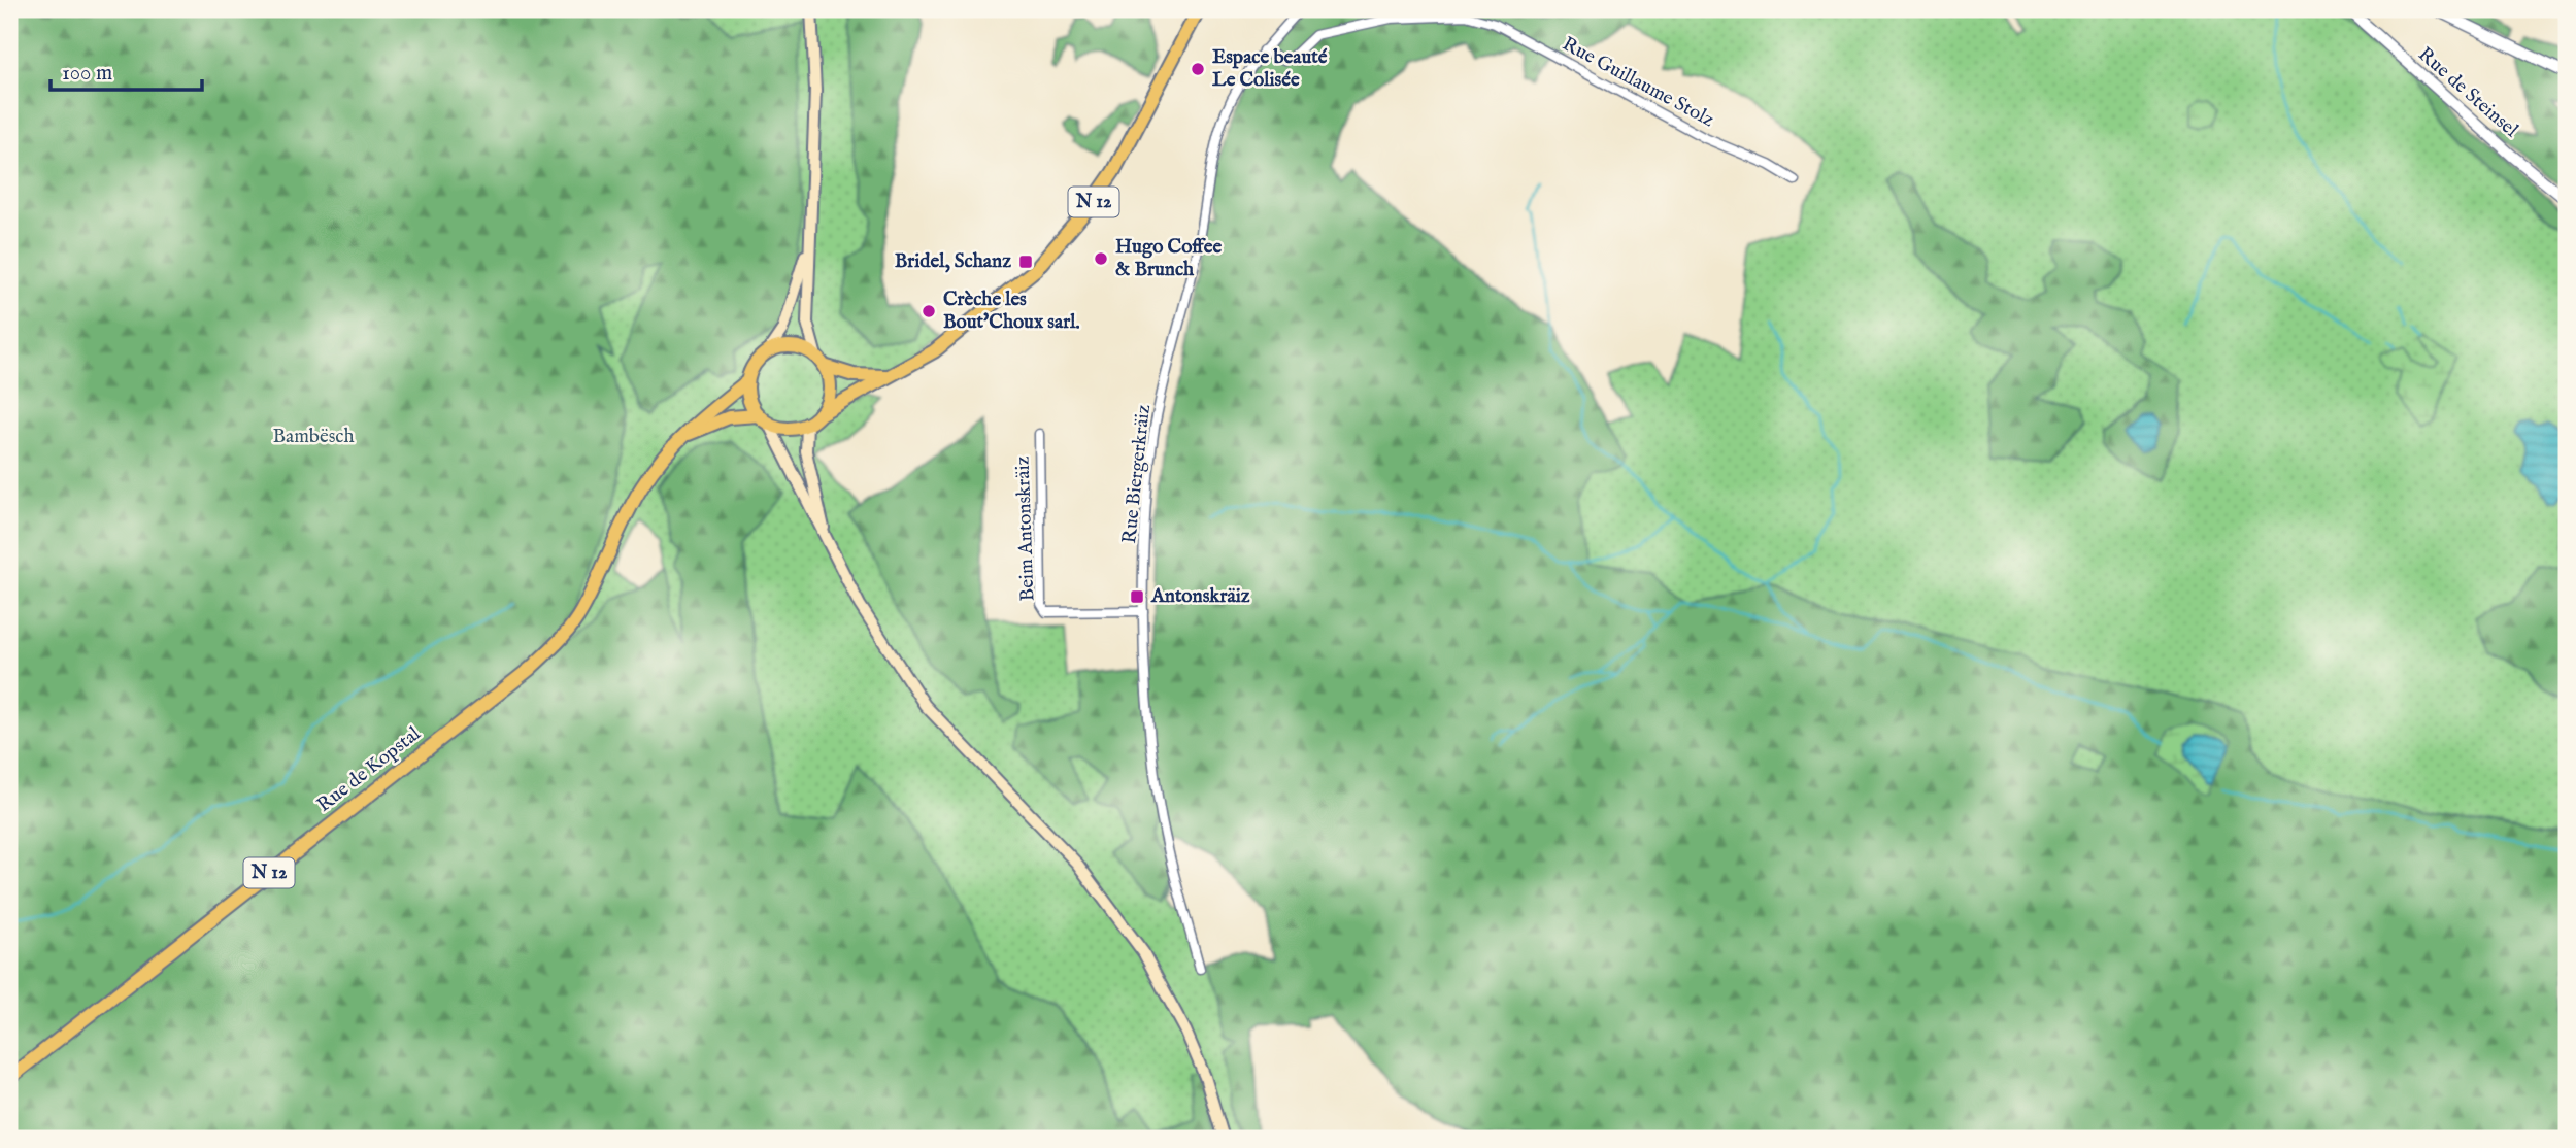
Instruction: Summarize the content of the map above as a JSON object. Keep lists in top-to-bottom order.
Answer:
{
  "streets": {
    "main road": ["N 12", "Rue de Kopstal"],
    "street": [
      "Rue Guillaume Stolz",
      "Rue de Steinsel",
      "Rue Biergerkräiz",
      "Beim Antonskräiz"
    ]
  },
  "crossings": [
    ["Rue Guillaume Stolz", "Rue Biergerkräiz"],
    ["N 12", "Rue de Kopstal"],
    ["Rue Biergerkräiz", "Beim Antonskräiz"]
  ],
  "parks": ["Bambësch"],
  "places": {
    "other": ["Espace beauté Le Colisée", "Hugo Coffee & Brunch", "Crèche les Bout'Choux sarl."],
    "transit": ["Bridel, Schanz", "Antonskräiz"]
  },
  "scale_bar": "100 m"
}
